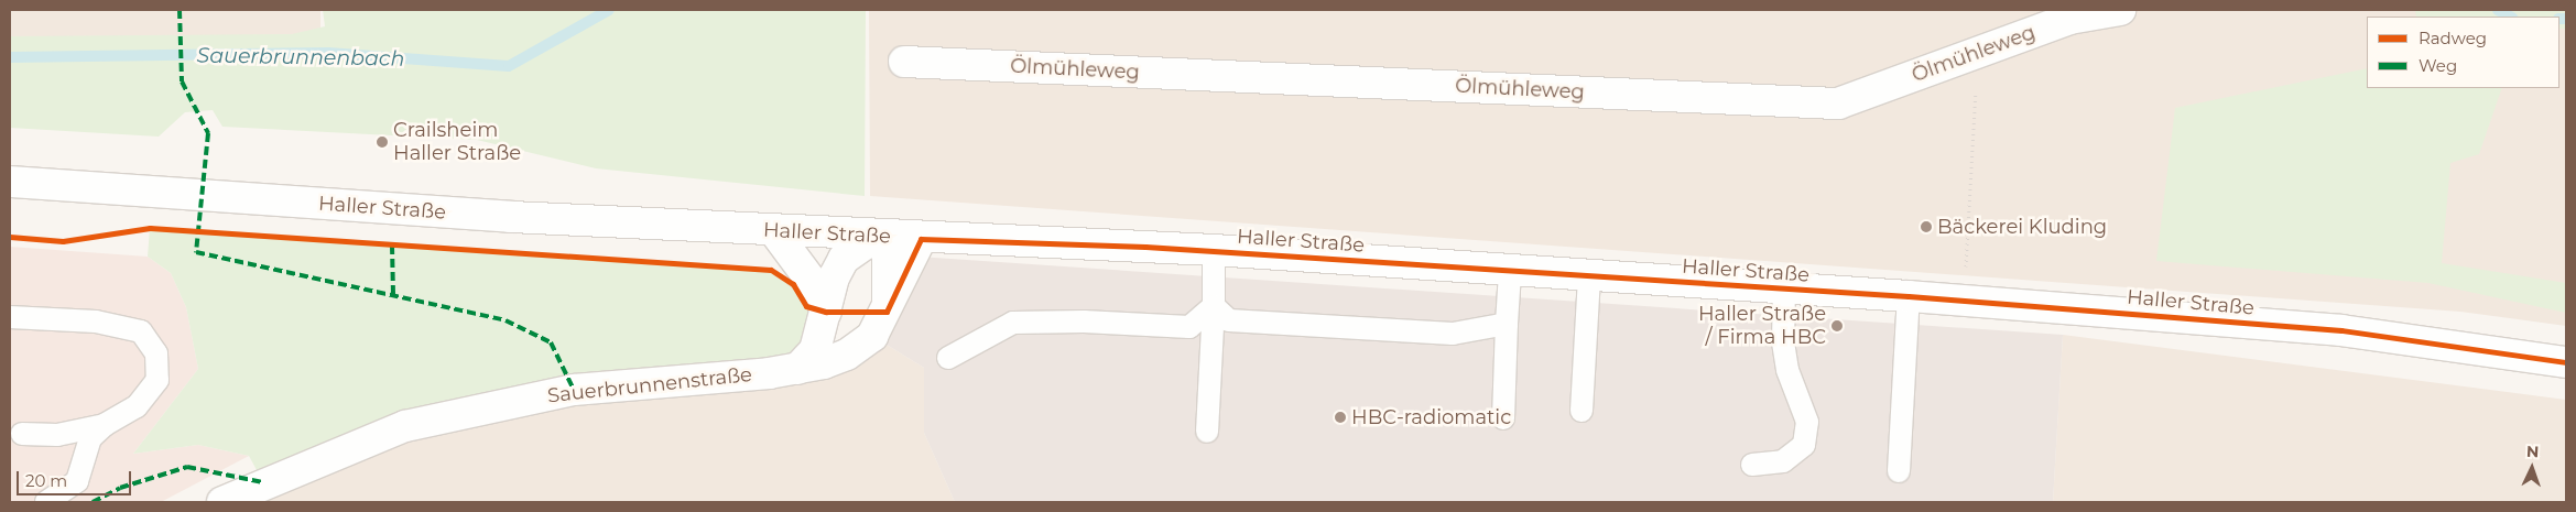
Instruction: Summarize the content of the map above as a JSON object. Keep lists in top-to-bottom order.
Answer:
{
  "streets": {
    "main road": ["Ölmühleweg", "Haller Straße", "Sauerbrunnenstraße"]
  },
  "crossings": [
    ["Haller Straße", "Sauerbrunnenstraße"]
  ],
  "water": ["Sauerbrunnenbach"],
  "places": [
    "Crailsheim Haller Straße",
    "Bäckerei Kluding",
    "Haller Straße / Firma HBC",
    "HBC-radiomatic"
  ],
  "legend": ["Radweg", "Weg"],
  "scale_bar": "20 m",
  "north": "top"
}
